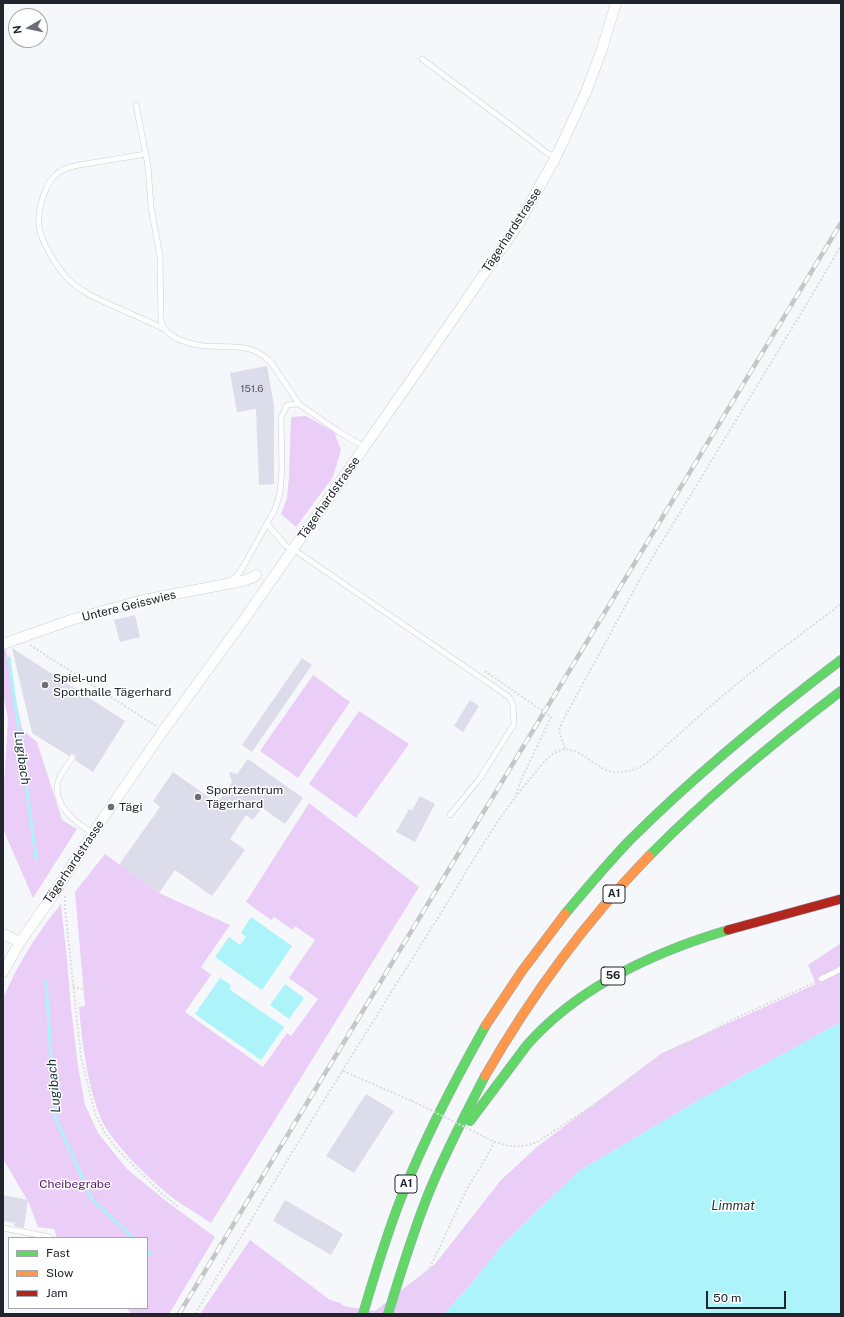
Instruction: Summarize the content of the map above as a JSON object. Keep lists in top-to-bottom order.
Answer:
{
  "streets": {
    "highway": ["A1", "56"],
    "street": ["Tägerhardstrasse", "Untere Geisswies"]
  },
  "crossings": [
    ["A1", "56"]
  ],
  "water": ["Lugibach", "Limmat"],
  "parks": ["Cheibegrabe"],
  "places": ["Spiel-und Sporthalle Tägerhard", "Sportzentrum Tägerhard", "Tägi"],
  "house_numbers": ["151.6"],
  "legend": ["Fast", "Slow", "Jam"],
  "scale_bar": "50 m",
  "north": "left"
}
